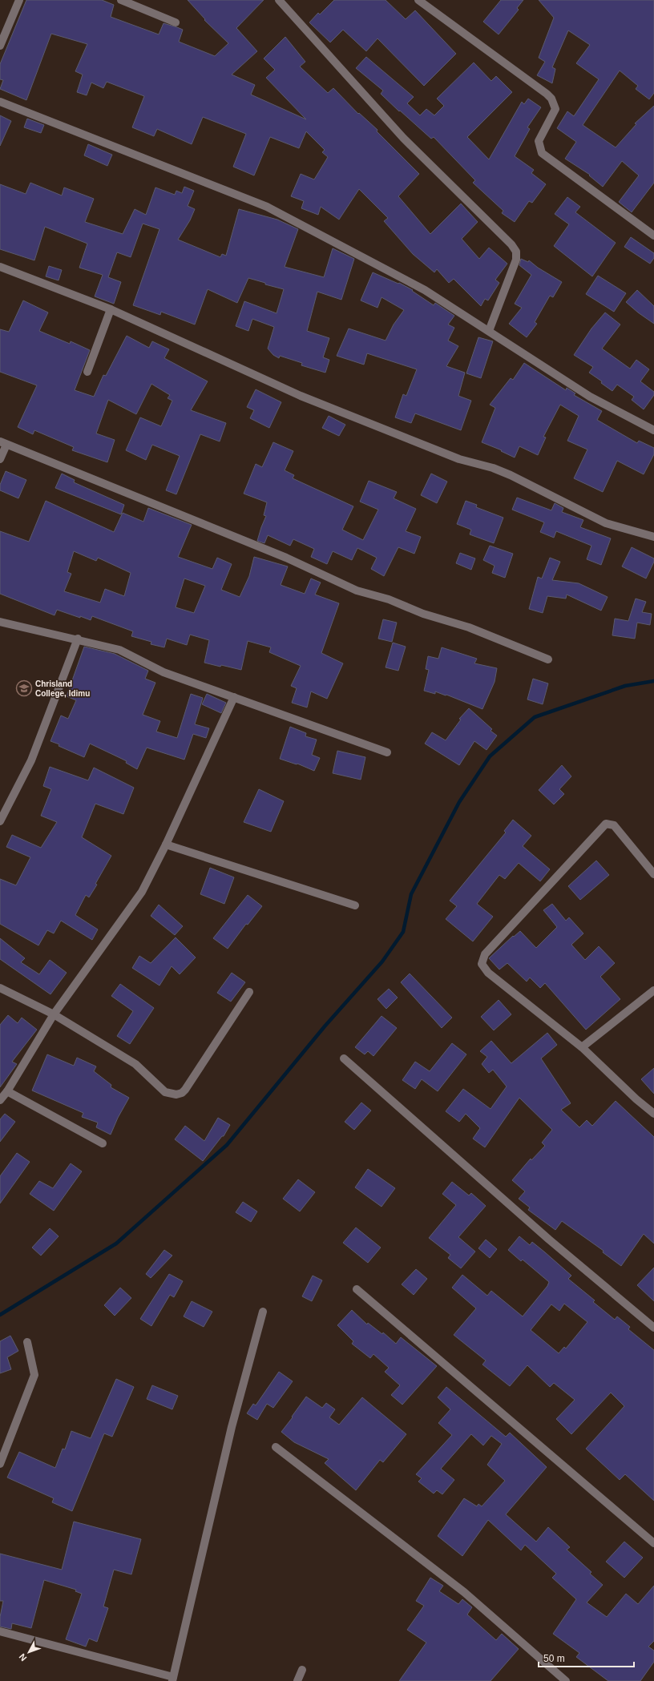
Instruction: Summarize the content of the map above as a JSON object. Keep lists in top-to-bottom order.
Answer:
{
  "places": {
    "school or university": ["Chrisland College, Idimu"]
  },
  "scale_bar": "50 m",
  "north": "bottom left"
}
